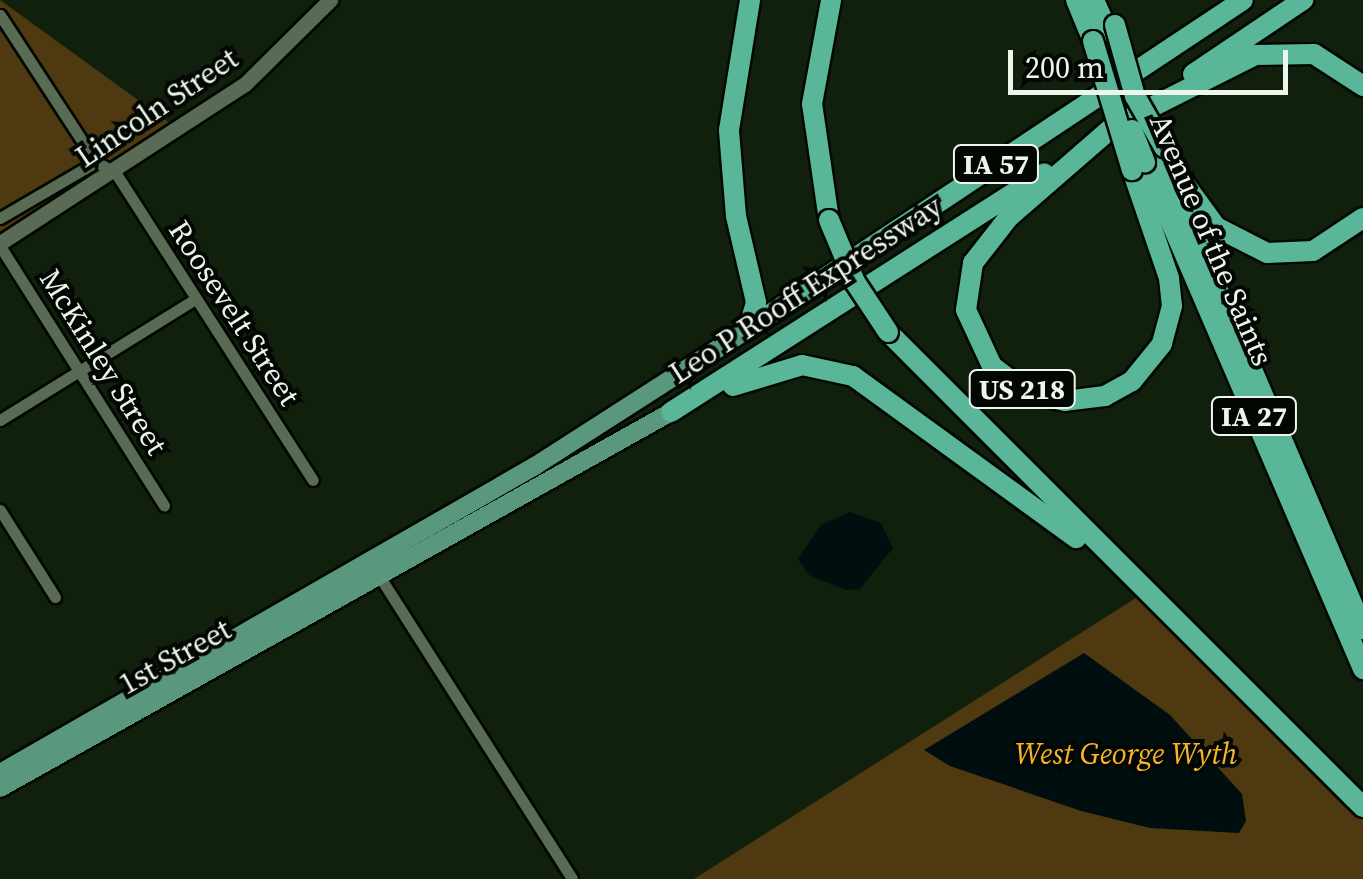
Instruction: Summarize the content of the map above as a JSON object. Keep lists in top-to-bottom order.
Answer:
{
  "streets": {
    "highway": [
      "IA 57",
      "Avenue of the Saints",
      "Leo P Rooff Expressway",
      "US 218",
      "IA 27"
    ],
    "main road": ["Lincoln Street", "1st Street"],
    "street": ["Roosevelt Street", "McKinley Street"]
  },
  "crossings": [
    ["Lincoln Street", "Roosevelt Street"],
    ["Lincoln Street", "McKinley Street"],
    ["Avenue of the Saints", "US 218"],
    ["Leo P Rooff Expressway", "US 218"],
    ["Leo P Rooff Expressway", "1st Street"]
  ],
  "parks": ["West George Wyth"],
  "scale_bar": "200 m"
}
